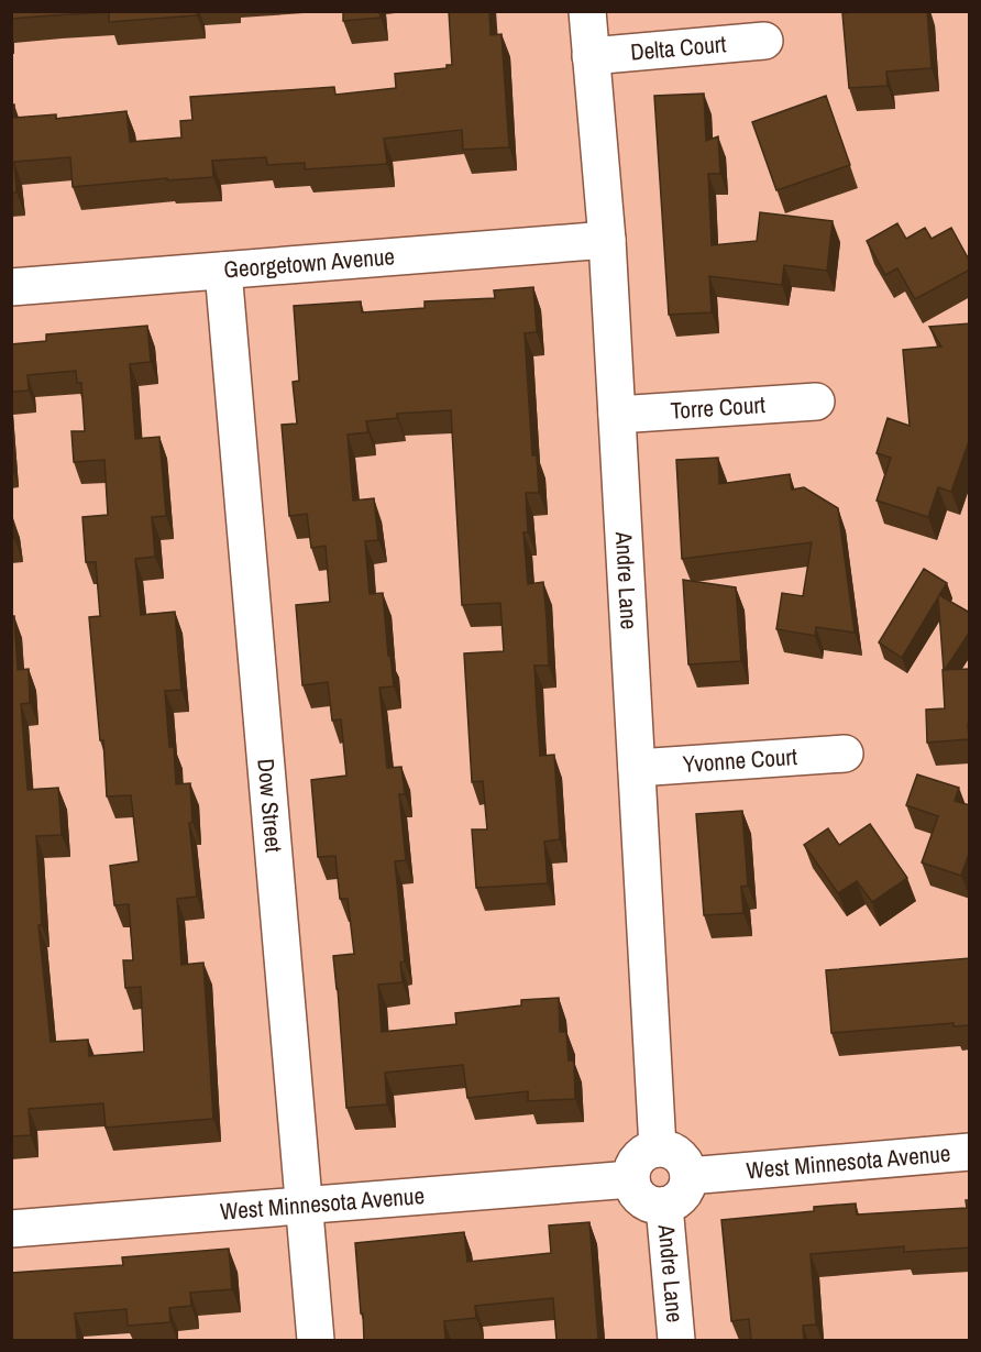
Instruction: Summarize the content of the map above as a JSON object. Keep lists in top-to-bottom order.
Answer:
{
  "streets": {
    "street": [
      "Delta Court",
      "Georgetown Avenue",
      "Torre Court",
      "Andre Lane",
      "Yvonne Court",
      "Dow Street",
      "West Minnesota Avenue"
    ]
  },
  "crossings": [
    ["Delta Court", "Andre Lane"],
    ["Georgetown Avenue", "Andre Lane"],
    ["Georgetown Avenue", "Dow Street"],
    ["Torre Court", "Andre Lane"],
    ["Andre Lane", "Yvonne Court"],
    ["Andre Lane", "West Minnesota Avenue"],
    ["Dow Street", "West Minnesota Avenue"]
  ]
}
